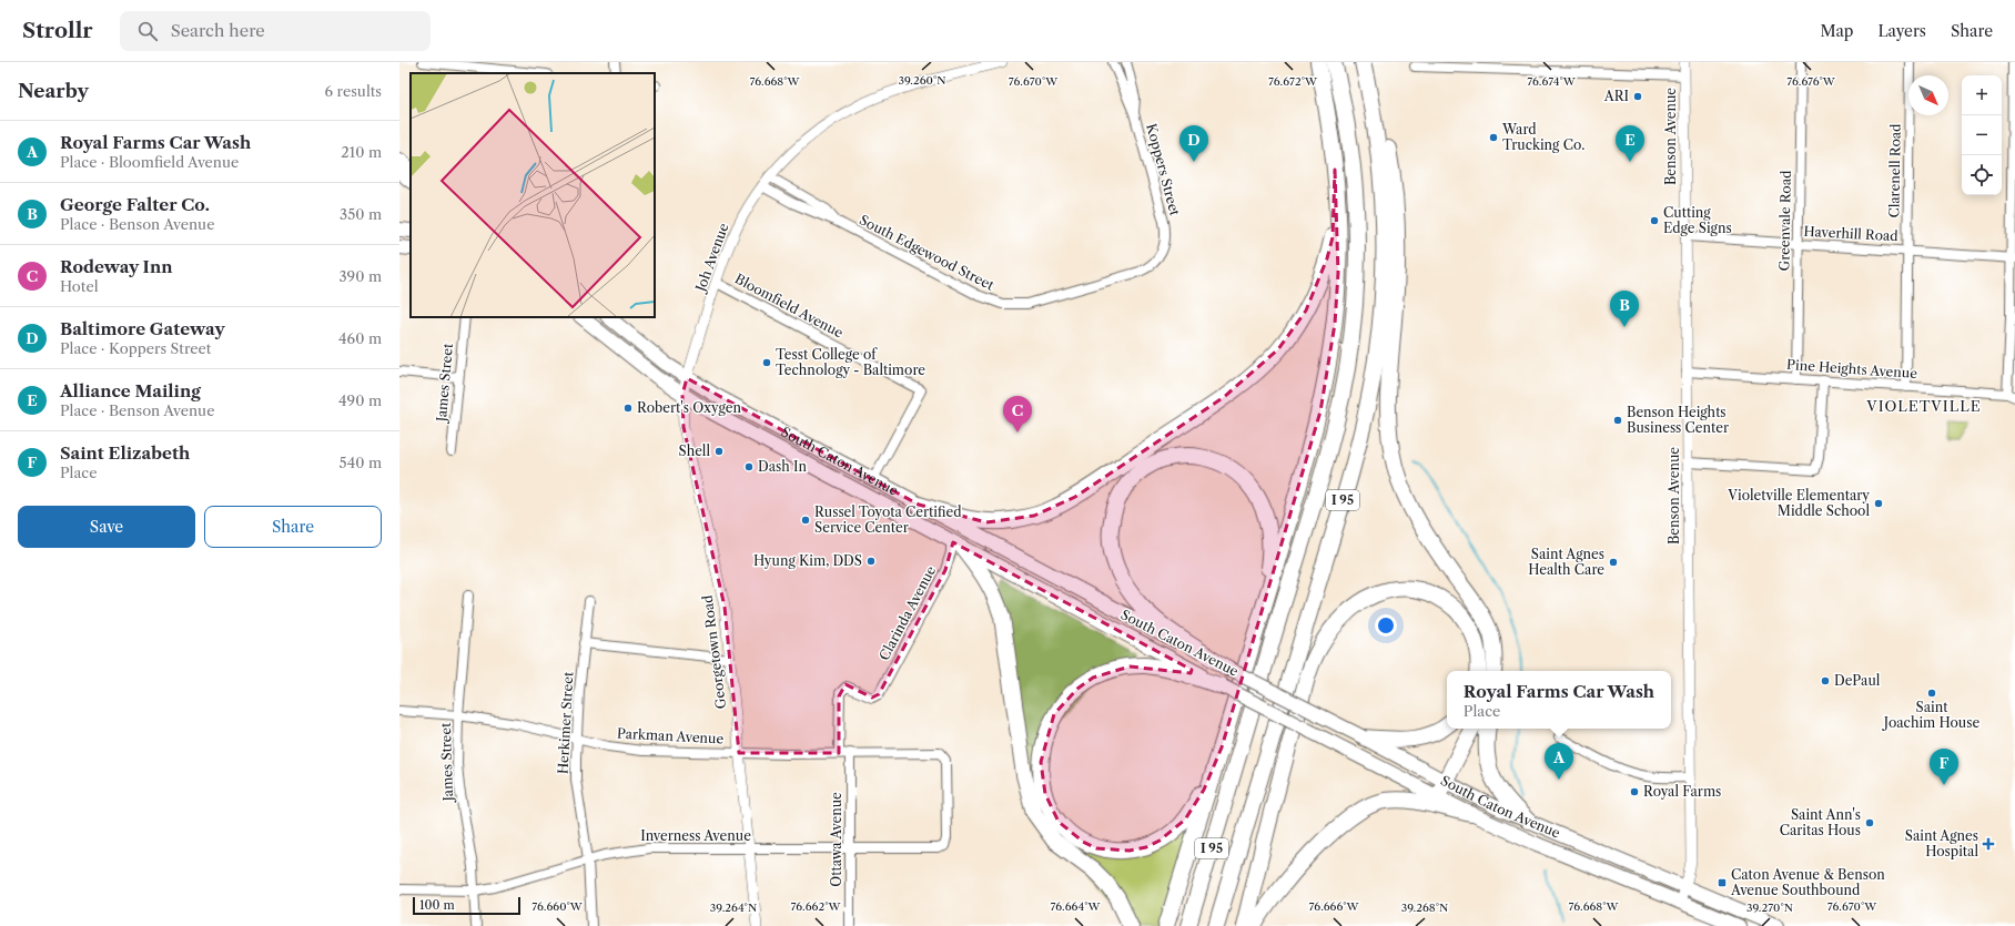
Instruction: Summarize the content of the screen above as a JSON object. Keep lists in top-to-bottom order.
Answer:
{
  "streets": {
    "highway": ["I 95"],
    "main road": ["South Caton Avenue"],
    "street": [
      "Benson Avenue",
      "Koppers Street",
      "Clarenell Road",
      "Greenvale Road",
      "Haverhill Road",
      "South Edgewood Street",
      "Joh Avenue",
      "Bloomfield Avenue",
      "Pine Heights Avenue",
      "James Street",
      "Clarinda Avenue",
      "Georgetown Road",
      "Herkimer Street",
      "Parkman Avenue",
      "Inverness Avenue",
      "Ottawa Avenue"
    ]
  },
  "crossings": [
    ["Benson Avenue", "Haverhill Road"],
    ["Benson Avenue", "Pine Heights Avenue"],
    ["Benson Avenue", "South Caton Avenue"],
    ["Koppers Street", "South Edgewood Street"],
    ["Clarenell Road", "Haverhill Road"],
    ["Clarenell Road", "Pine Heights Avenue"],
    ["Greenvale Road", "Haverhill Road"],
    ["Greenvale Road", "Pine Heights Avenue"],
    ["South Edgewood Street", "Joh Avenue"],
    ["Joh Avenue", "Bloomfield Avenue"],
    ["Joh Avenue", "South Caton Avenue"],
    ["Joh Avenue", "Georgetown Road"],
    ["Bloomfield Avenue", "South Caton Avenue"],
    ["James Street", "Parkman Avenue"],
    ["James Street", "Inverness Avenue"],
    ["South Caton Avenue", "Clarinda Avenue"],
    ["South Caton Avenue", "Georgetown Road"],
    ["Clarinda Avenue", "Parkman Avenue"],
    ["Georgetown Road", "Parkman Avenue"],
    ["Georgetown Road", "Inverness Avenue"],
    ["Herkimer Street", "Parkman Avenue"],
    ["Herkimer Street", "Inverness Avenue"],
    ["Parkman Avenue", "Inverness Avenue"],
    ["Parkman Avenue", "Ottawa Avenue"],
    ["Inverness Avenue", "Ottawa Avenue"]
  ],
  "districts": ["VIOLETVILLE"],
  "places": {
    "other": [
      "ARI",
      "Ward Trucking Co.",
      "Cutting Edge Signs",
      "Tesst College of Technology - Baltimore",
      "Robert's Oxygen",
      "Benson Heights Business Center",
      "Shell",
      "Dash In",
      "Violetville Elementary Middle School",
      "Russel Toyota Certified Service Center",
      "Hyung Kim, DDS",
      "Saint Agnes Health Care",
      "DePaul",
      "Saint Joachim House",
      "Royal Farms",
      "Saint Ann's Caritas Hous"
    ],
    "health": ["Saint Agnes Hospital"],
    "transit": ["Caton Avenue & Benson Avenue Southbound"]
  },
  "scale_bar": "100 m",
  "north": "bottom right",
  "page": {
    "header": "Strollr",
    "search": "Search here",
    "nav": ["Map", "Layers", "Share"],
    "heading": ["Nearby", "6 results"],
    "map_buttons": ["+", "−"],
    "list": [
      {
        "mark": "A",
        "name": "Royal Farms Car Wash",
        "note": "Place · Bloomfield Avenue",
        "value": "210 m"
      },
      {
        "mark": "B",
        "name": "George Falter Co.",
        "note": "Place · Benson Avenue",
        "value": "350 m"
      },
      {
        "mark": "C",
        "name": "Rodeway Inn",
        "note": "Hotel",
        "value": "390 m"
      },
      {
        "mark": "D",
        "name": "Baltimore Gateway",
        "note": "Place · Koppers Street",
        "value": "460 m"
      },
      {
        "mark": "E",
        "name": "Alliance Mailing",
        "note": "Place · Benson Avenue",
        "value": "490 m"
      },
      {
        "mark": "F",
        "name": "Saint Elizabeth",
        "note": "Place",
        "value": "540 m"
      }
    ],
    "pins": [
      "D",
      "E",
      "B",
      "C",
      "A",
      "F"
    ],
    "buttons": ["Save", "Share"],
    "popup": ["Royal Farms Car Wash", "Place"],
    "scale": "100 m"
  },
  "coordinates": [
    "39.260°N",
    "76.676°W",
    "76.668°W",
    "76.670°W",
    "76.672°W",
    "76.674°W",
    "76.660°W",
    "76.662°W",
    "76.664°W",
    "76.666°W",
    "39.264°N",
    "39.268°N",
    "39.270°N"
  ]
}
